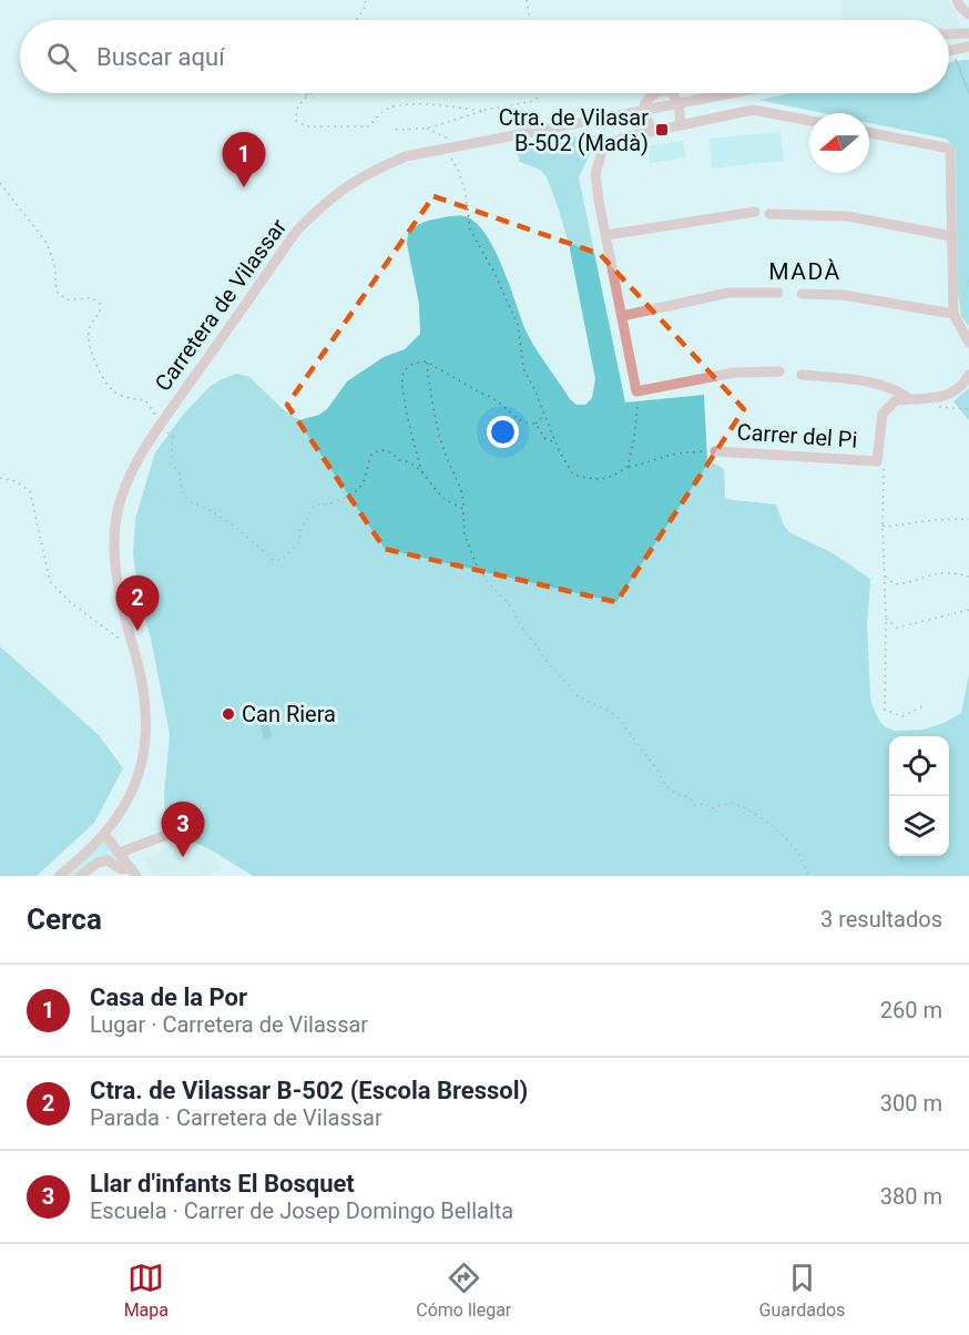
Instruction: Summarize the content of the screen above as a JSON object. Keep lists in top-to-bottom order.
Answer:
{
  "streets": {
    "street": ["Carretera de Vilassar", "Carrer del Pi"]
  },
  "districts": ["MADÀ"],
  "places": {
    "transit": ["Ctra. de Vilasar B-502 (Madà)"],
    "other": ["Can Riera"]
  },
  "north": "left",
  "page": {
    "search": "Buscar aquí",
    "pins": ["1", "2", "3"],
    "heading": ["Cerca", "3 resultados"],
    "list": [
      {
        "mark": "1",
        "name": "Casa de la Por",
        "note": "Lugar · Carretera de Vilassar",
        "value": "260 m"
      },
      {
        "mark": "2",
        "name": "Ctra. de Vilassar B-502 (Escola Bressol)",
        "note": "Parada · Carretera de Vilassar",
        "value": "300 m"
      },
      {
        "mark": "3",
        "name": "Llar d'infants El Bosquet",
        "note": "Escuela · Carrer de Josep Domingo Bellalta",
        "value": "380 m"
      }
    ],
    "nav": ["Mapa", "Cómo llegar", "Guardados"]
  }
}
